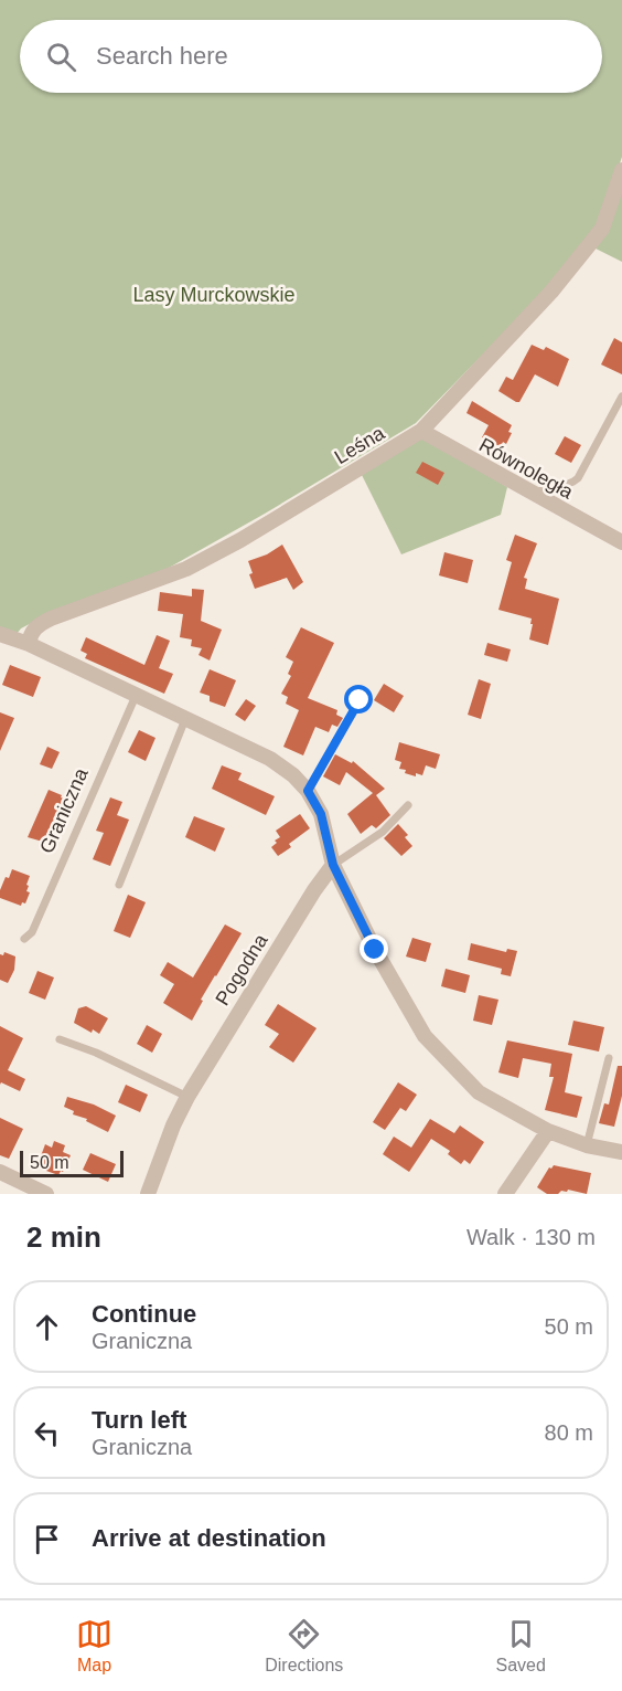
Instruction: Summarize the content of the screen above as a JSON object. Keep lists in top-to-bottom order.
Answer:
{
  "streets": {
    "street": ["Leśna", "Równoległa", "Pogodna"],
    "lane": ["Graniczna"]
  },
  "crossings": [
    ["Leśna", "Równoległa"]
  ],
  "parks": ["Lasy Murckowskie"],
  "scale_bar": "50 m",
  "page": {
    "search": "Search here",
    "scale": "50 m",
    "heading": ["2 min", "Walk · 130 m"],
    "list": [
      ["Continue", "Graniczna", "50 m"],
      ["Turn left", "Graniczna", "80 m"],
      "Arrive at destination"
    ],
    "nav": ["Map", "Directions", "Saved"]
  }
}
